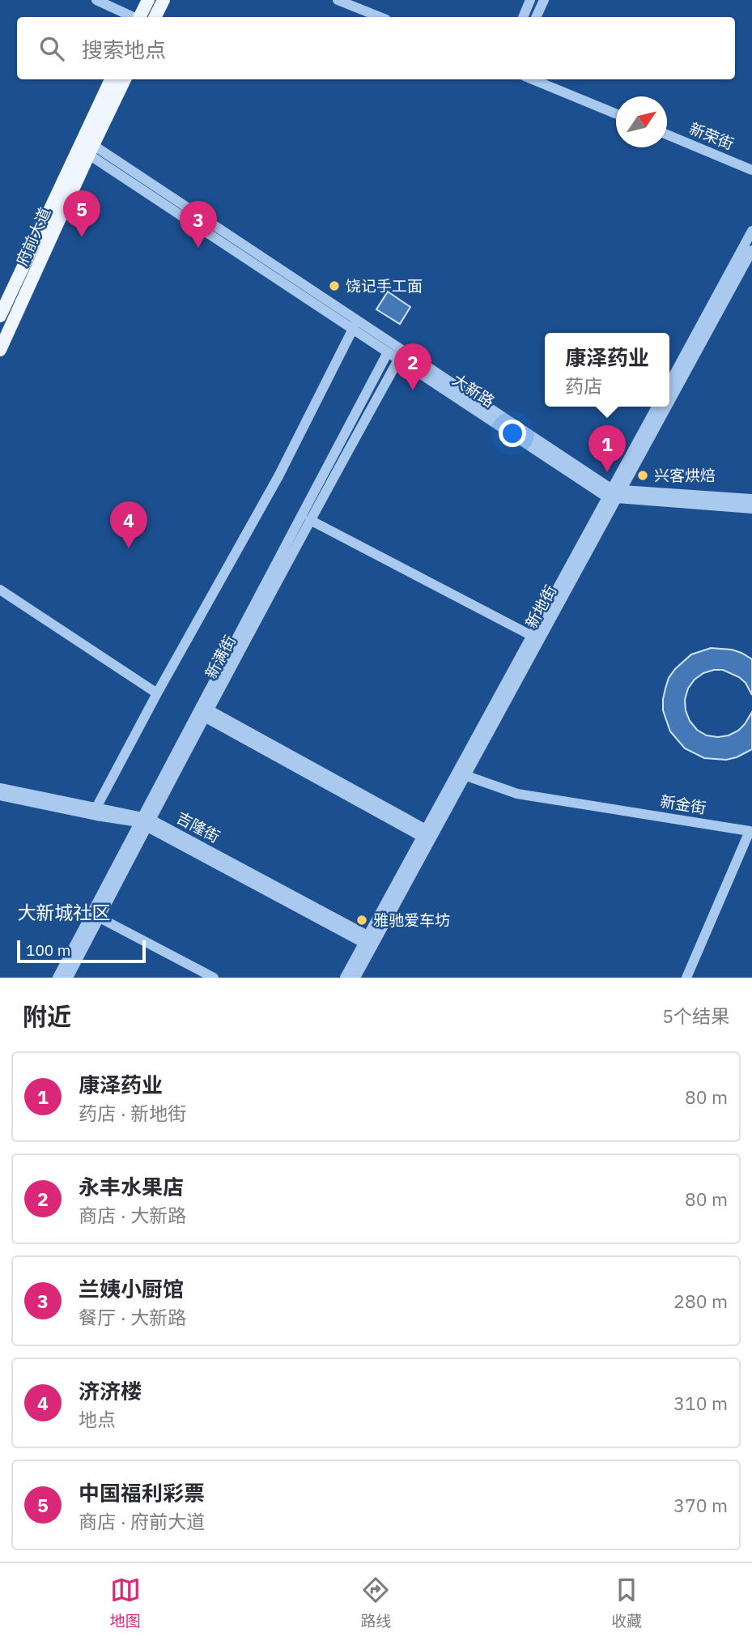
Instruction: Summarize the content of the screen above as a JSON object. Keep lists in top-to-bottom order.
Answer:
{
  "streets": {
    "main road": ["府前大道"],
    "street": [
      "新荣街",
      "大新路",
      "新地街",
      "新满街",
      "新金街",
      "吉隆街"
    ]
  },
  "crossings": [
    ["府前大道", "大新路"],
    ["大新路", "新地街"],
    ["大新路", "新满街"],
    ["新地街", "新金街"],
    ["新地街", "吉隆街"],
    ["新满街", "吉隆街"]
  ],
  "districts": ["大新城社区"],
  "places": ["饶记手工面", "兴客烘焙", "雅驰爱车坊"],
  "scale_bar": "100 m",
  "north": "top right",
  "page": {
    "search": "搜索地点",
    "pins": [
      "5",
      "3",
      "2",
      "1",
      "4"
    ],
    "popup": ["康泽药业", "药店"],
    "scale": "100 m",
    "heading": ["附近", "5个结果"],
    "list": [
      {
        "mark": "1",
        "name": "康泽药业",
        "note": "药店 · 新地街",
        "value": "80 m"
      },
      {
        "mark": "2",
        "name": "永丰水果店",
        "note": "商店 · 大新路",
        "value": "80 m"
      },
      {
        "mark": "3",
        "name": "兰姨小厨馆",
        "note": "餐厅 · 大新路",
        "value": "280 m"
      },
      {
        "mark": "4",
        "name": "济济楼",
        "note": "地点",
        "value": "310 m"
      },
      {
        "mark": "5",
        "name": "中国福利彩票",
        "note": "商店 · 府前大道",
        "value": "370 m"
      }
    ],
    "nav": ["地图", "路线", "收藏"]
  }
}
